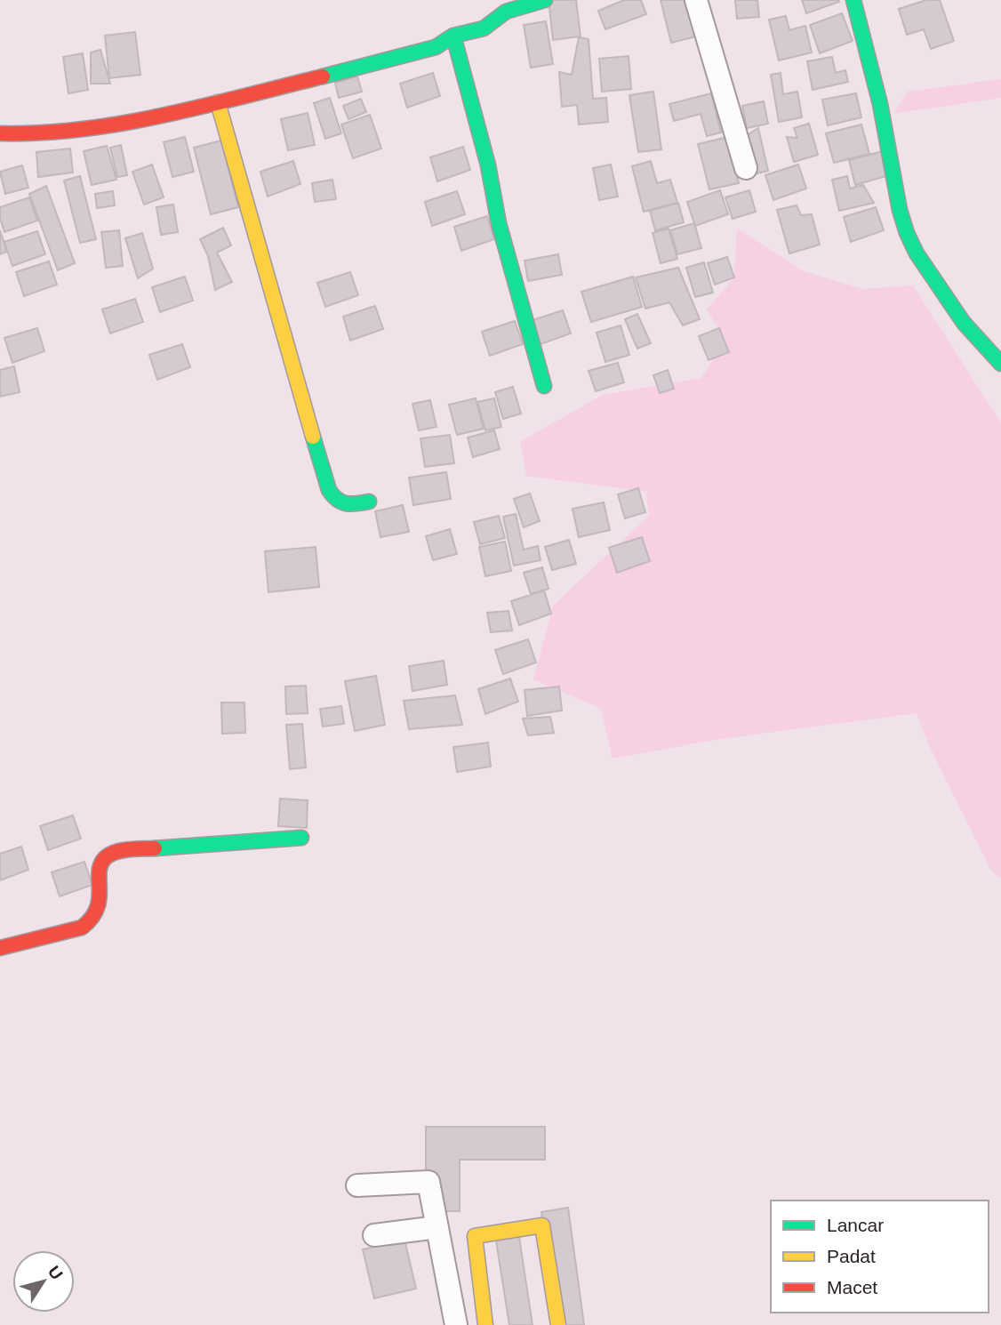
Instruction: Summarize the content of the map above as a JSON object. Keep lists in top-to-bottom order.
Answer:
{
  "legend": ["Lancar", "Padat", "Macet"],
  "north": "top right"
}
